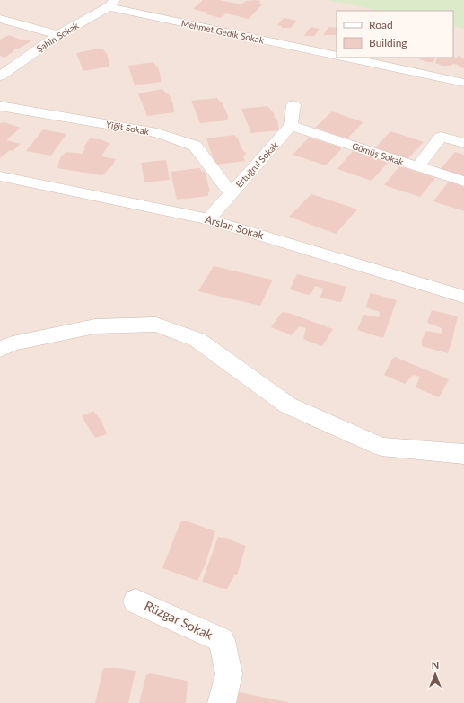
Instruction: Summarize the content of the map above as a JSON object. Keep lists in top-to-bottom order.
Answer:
{
  "streets": {
    "street": [
      "Mehmet Gedik Sokak",
      "Şahin Sokak",
      "Yiğit Sokak",
      "Gümüş Sokak",
      "Ertuğrul Sokak",
      "Arslan Sokak",
      "Rüzgar Sokak"
    ]
  },
  "crossings": [
    ["Mehmet Gedik Sokak", "Şahin Sokak"],
    ["Yiğit Sokak", "Ertuğrul Sokak"],
    ["Gümüş Sokak", "Ertuğrul Sokak"],
    ["Ertuğrul Sokak", "Arslan Sokak"]
  ],
  "legend": ["Road", "Building"],
  "north": "top"
}
